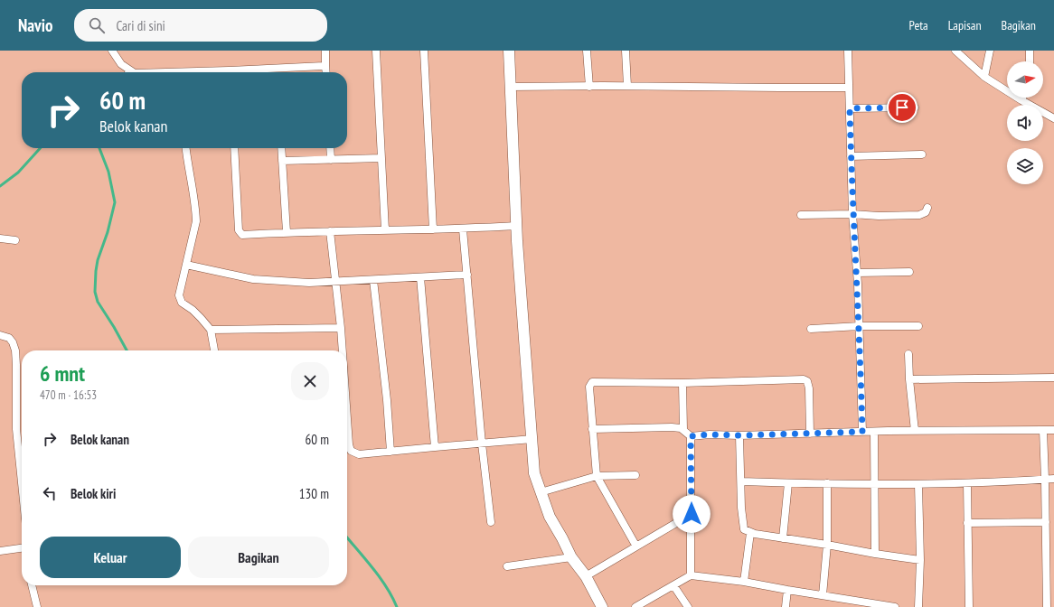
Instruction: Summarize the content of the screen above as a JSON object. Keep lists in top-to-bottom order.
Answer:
{
  "north": "right",
  "page": {
    "header": "Navio",
    "search": "Cari di sini",
    "nav": ["Peta", "Lapisan", "Bagikan"],
    "turn": ["60 m", "Belok kanan"],
    "heading": ["6 mnt", "470 m · 16:53"],
    "list": [
      {
        "name": "Belok kanan",
        "value": "60 m"
      },
      {
        "name": "Belok kiri",
        "value": "130 m"
      }
    ],
    "buttons": ["Keluar", "Bagikan"]
  }
}
